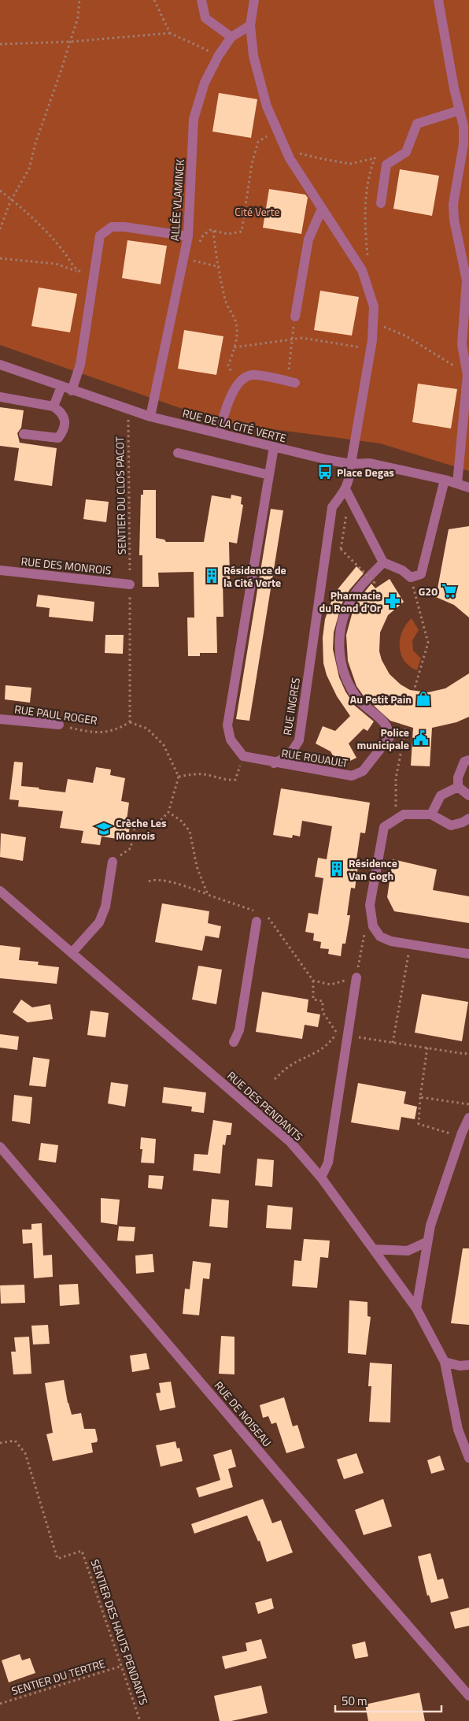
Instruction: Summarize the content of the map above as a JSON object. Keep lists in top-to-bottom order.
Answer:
{
  "streets": {
    "street": [
      "ALLÉE VLAMINCK",
      "RUE DE LA CITÉ VERTE",
      "RUE DES MONROIS",
      "RUE INGRES",
      "RUE PAUL ROGER",
      "RUE ROUAULT",
      "RUE DES PENDANTS",
      "RUE DE NOISEAU"
    ],
    "path": ["SENTIER DU CLOS PACOT", "SENTIER DES HAUTS PENDANTS", "SENTIER DU TERTRE"]
  },
  "crossings": [
    ["ALLÉE VLAMINCK", "RUE DE LA CITÉ VERTE"],
    ["RUE DE LA CITÉ VERTE", "SENTIER DU CLOS PACOT"],
    ["RUE DE LA CITÉ VERTE", "RUE INGRES"],
    ["SENTIER DU CLOS PACOT", "RUE DES MONROIS"],
    ["SENTIER DU CLOS PACOT", "RUE PAUL ROGER"],
    ["RUE INGRES", "RUE ROUAULT"],
    ["SENTIER DES HAUTS PENDANTS", "SENTIER DU TERTRE"]
  ],
  "parks": ["Cité Verte"],
  "places": {
    "bus stop": ["Place Degas"],
    "building": ["Résidence de la Cité Verte", "Résidence Van Gogh"],
    "supermarket": ["G20"],
    "pharmacy": ["Pharmacie du Rond d'Or"],
    "shop": ["Au Petit Pain"],
    "public building": ["Police municipale"],
    "school or university": ["Crèche Les Monrois"]
  },
  "scale_bar": "50 m"
}
